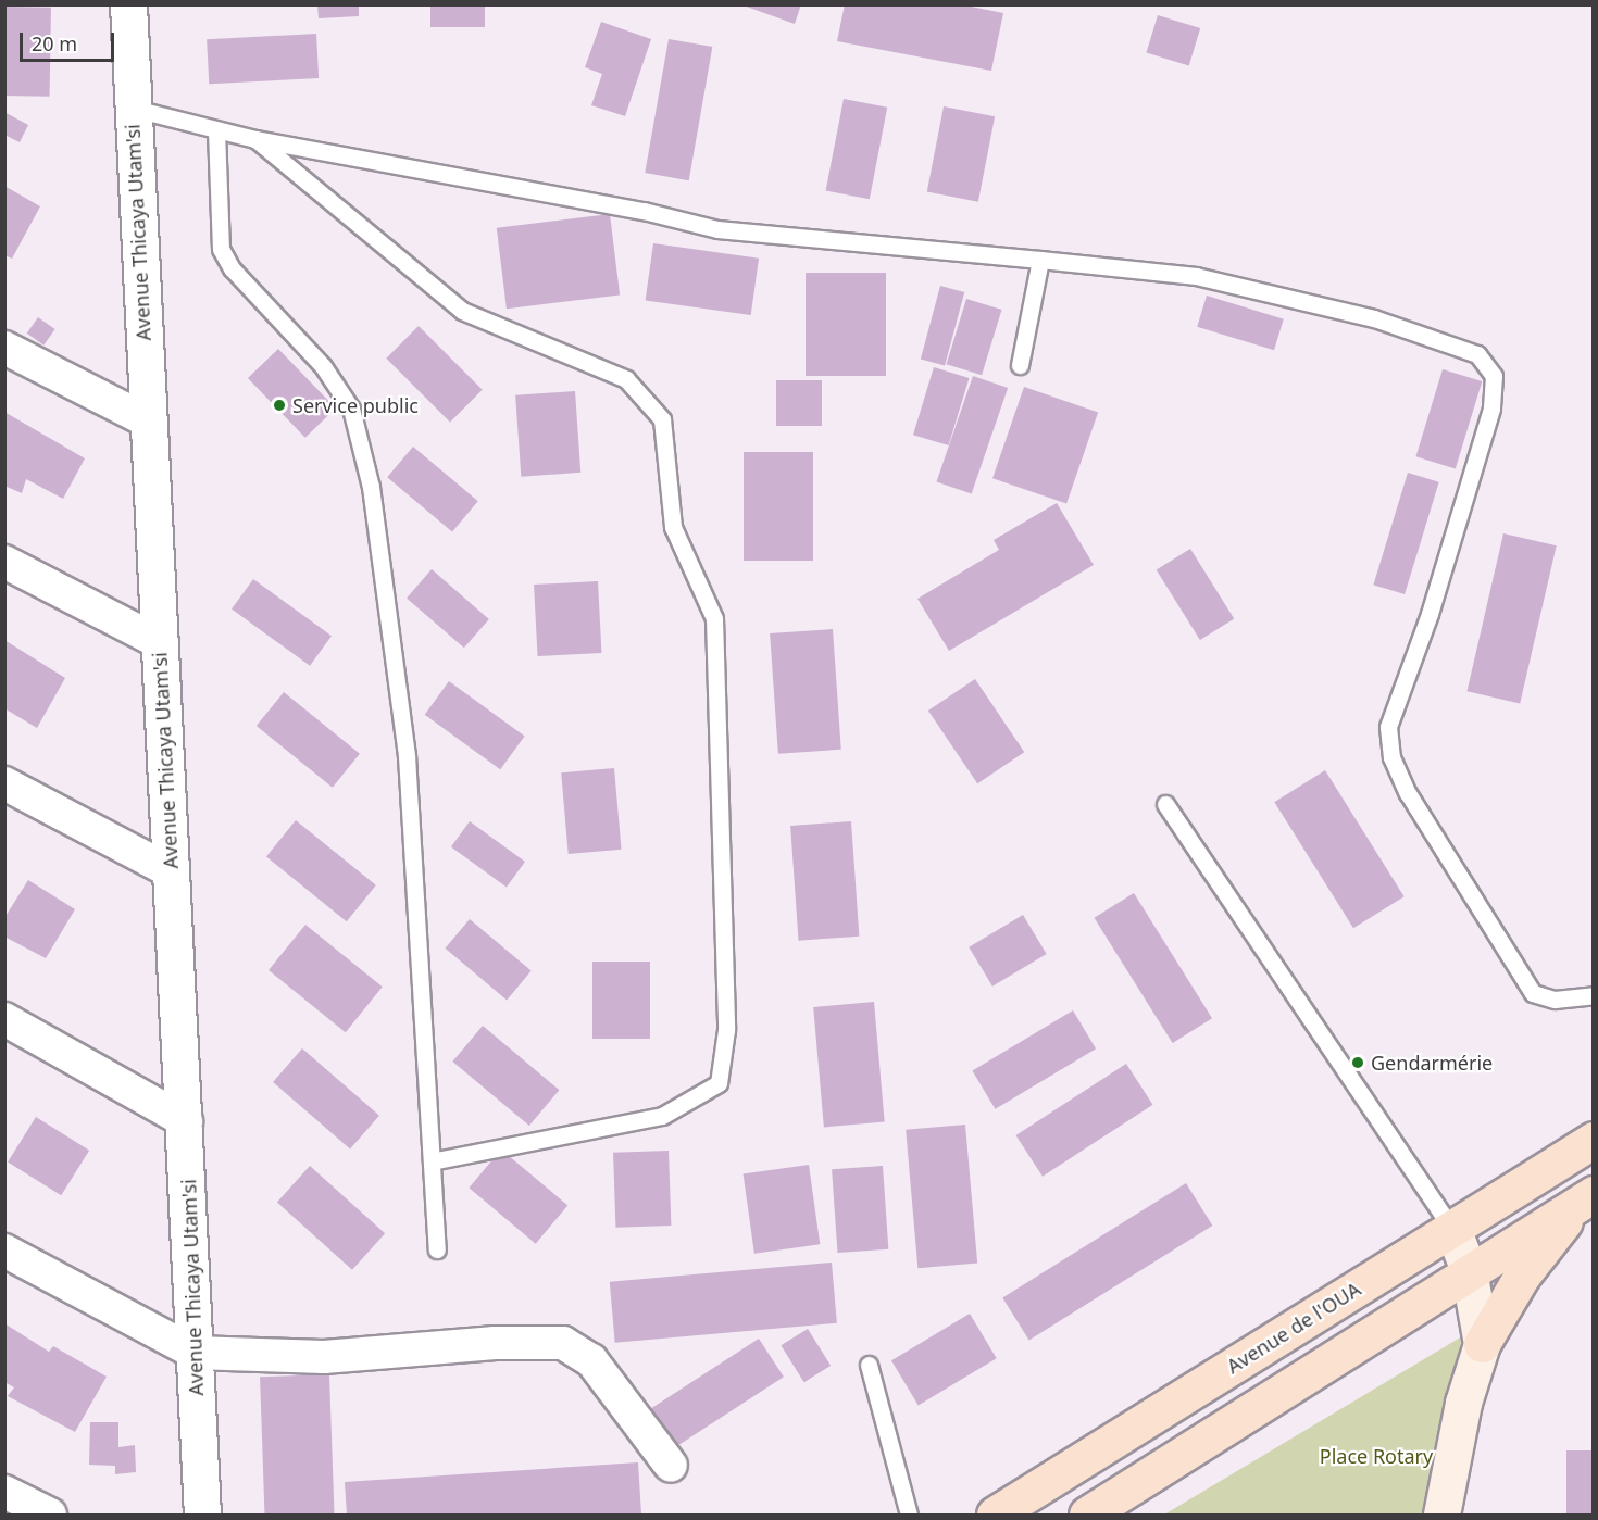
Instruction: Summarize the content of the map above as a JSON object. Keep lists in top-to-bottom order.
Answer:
{
  "streets": {
    "main road": ["Avenue de l'OUA"],
    "street": ["Avenue Thicaya Utam'si"]
  },
  "parks": ["Place Rotary"],
  "places": ["Service public", "Gendarmérie"],
  "scale_bar": "20 m"
}
